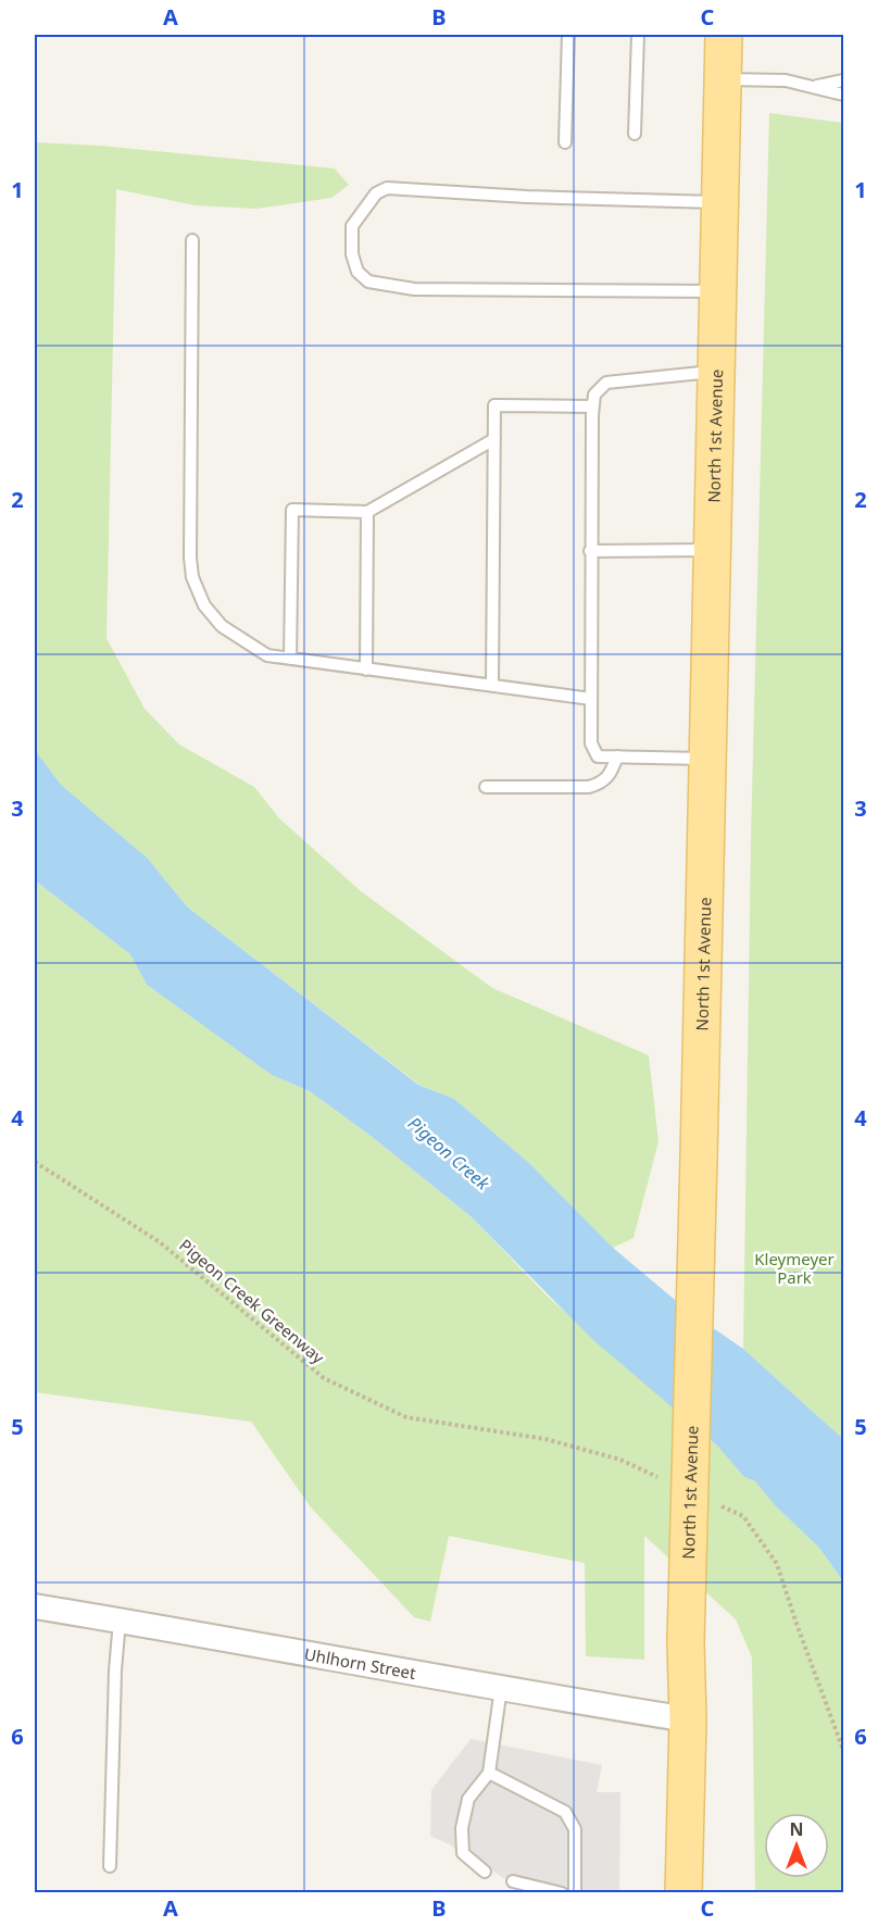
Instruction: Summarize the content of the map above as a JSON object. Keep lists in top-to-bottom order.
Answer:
{
  "streets": {
    "main road": ["North 1st Avenue"],
    "street": ["Uhlhorn Street"],
    "path": ["Pigeon Creek Greenway"]
  },
  "crossings": [
    ["North 1st Avenue", "Uhlhorn Street"]
  ],
  "water": ["Pigeon Creek"],
  "parks": ["Kleymeyer Park"],
  "north": "top",
  "grid": {
    "columns": ["A", "B", "C"],
    "rows": [
      "1",
      "2",
      "3",
      "4",
      "5",
      "6"
    ]
  }
}
